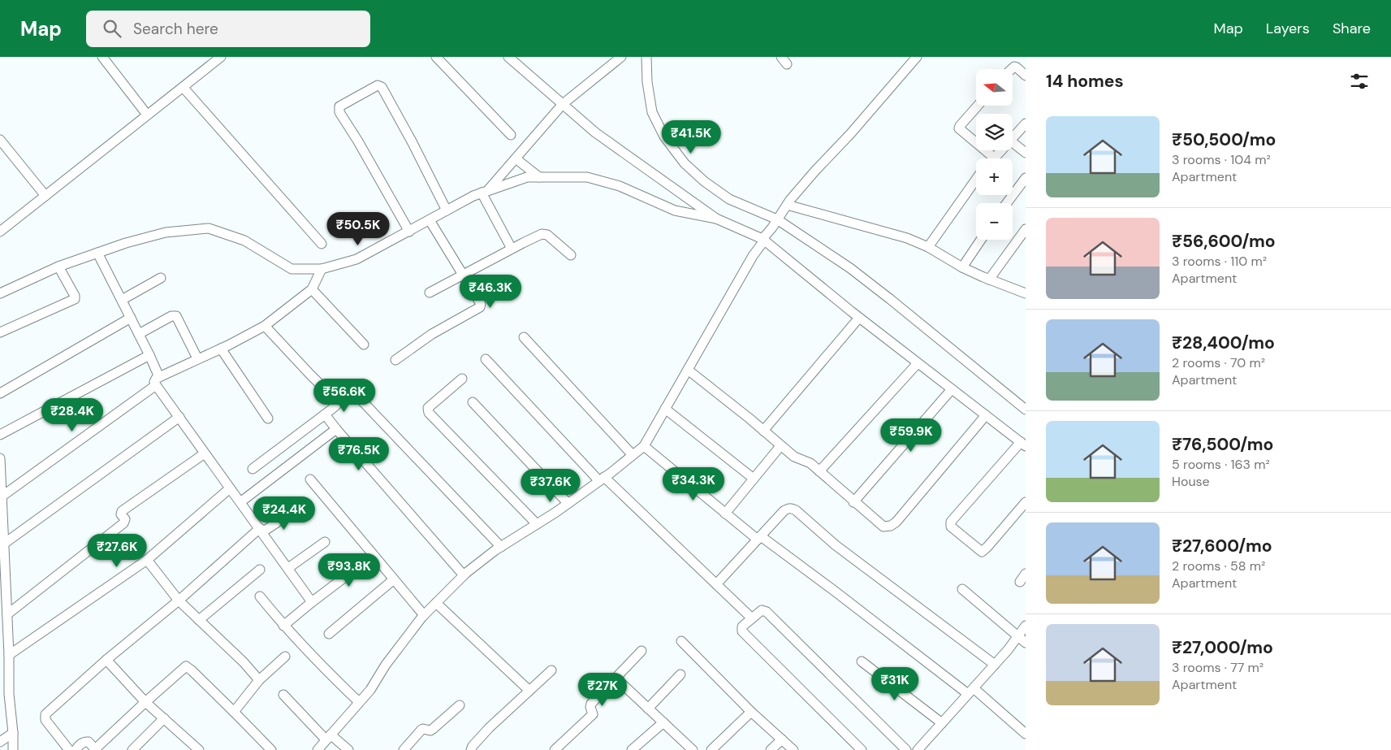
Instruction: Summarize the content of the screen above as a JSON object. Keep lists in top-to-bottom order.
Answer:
{
  "north": "left",
  "page": {
    "header": "Map",
    "search": "Search here",
    "nav": ["Map", "Layers", "Share"],
    "heading": "14 homes",
    "map_buttons": ["+", "−"],
    "list": [
      {
        "name": "₹50,500/mo",
        "note": "3 rooms · 104 m² · Apartment"
      },
      {
        "name": "₹56,600/mo",
        "note": "3 rooms · 110 m² · Apartment"
      },
      {
        "name": "₹28,400/mo",
        "note": "2 rooms · 70 m² · Apartment"
      },
      {
        "name": "₹76,500/mo",
        "note": "5 rooms · 163 m² · House"
      },
      {
        "name": "₹27,600/mo",
        "note": "2 rooms · 58 m² · Apartment"
      },
      {
        "name": "₹27,000/mo",
        "note": "3 rooms · 77 m² · Apartment"
      }
    ],
    "price": [
      "₹41.5K",
      "₹50.5K",
      "₹46.3K",
      "₹56.6K",
      "₹28.4K",
      "₹59.9K",
      "₹76.5K",
      "₹34.3K",
      "₹37.6K",
      "₹24.4K",
      "₹27.6K",
      "₹93.8K",
      "₹31K",
      "₹27K"
    ]
  }
}
